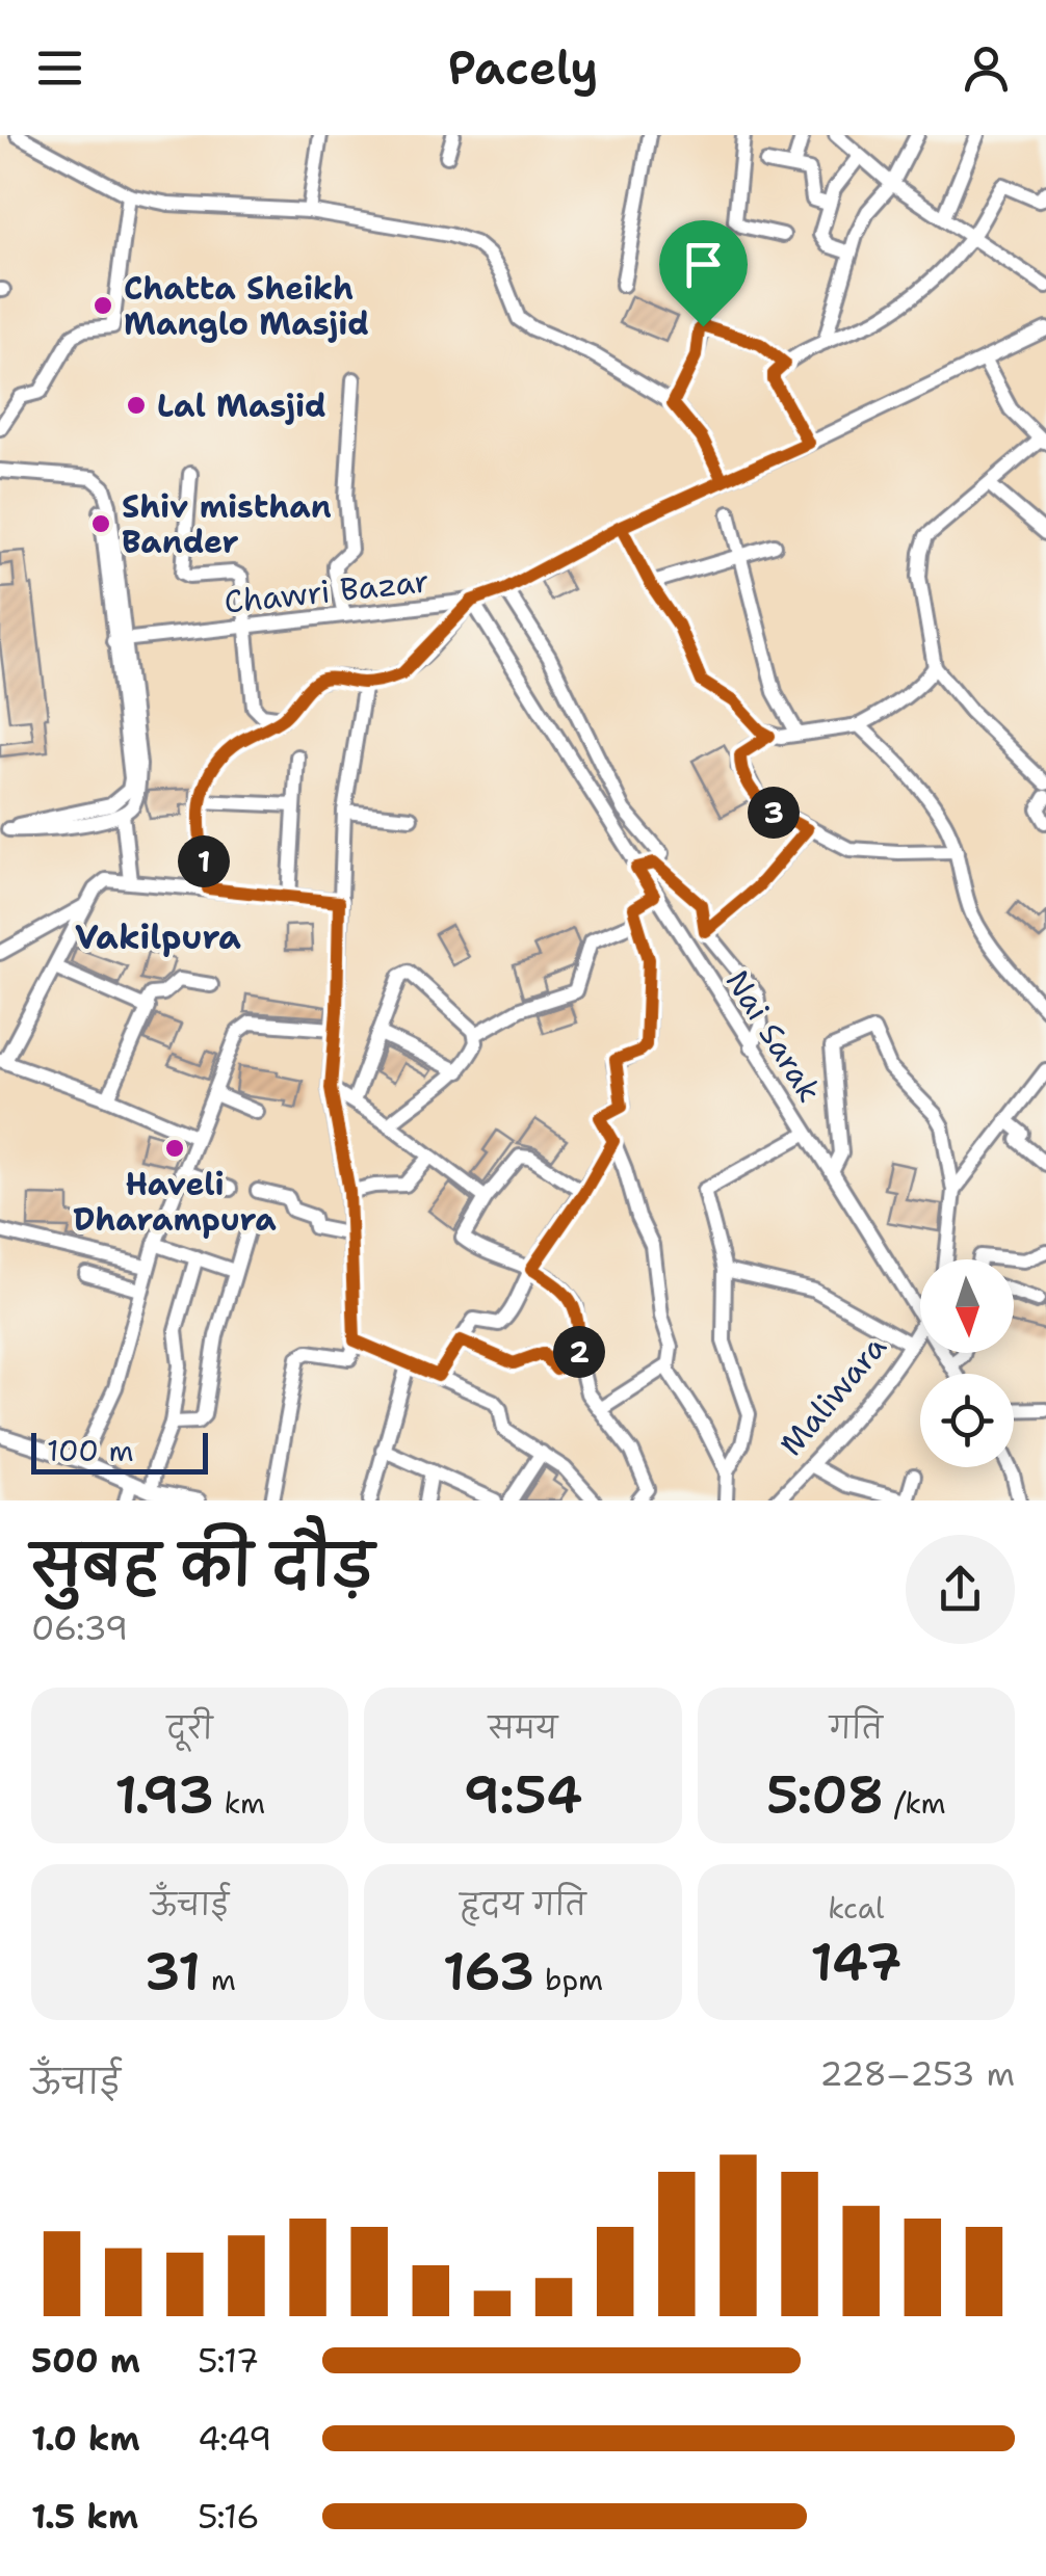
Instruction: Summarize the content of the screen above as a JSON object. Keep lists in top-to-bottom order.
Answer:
{
  "streets": {
    "street": ["Chawri Bazar", "Nai Sarak", "Maliwara"]
  },
  "crossings": [
    ["Chawri Bazar", "Nai Sarak"]
  ],
  "districts": ["Vakilpura"],
  "places": [
    "Chatta Sheikh Manglo Masjid",
    "Lal Masjid",
    "Shiv misthan Bander",
    "Haveli Dharampura"
  ],
  "scale_bar": "100 m",
  "north": "bottom",
  "page": {
    "header": "Pacely",
    "pins": ["3", "1", "2"],
    "scale": "100 m",
    "heading": ["सुबह की दौड़", "06:39"],
    "stats": [
      ["दूरी", "1.93 km"],
      ["समय", "9:54"],
      ["गति", "5:08 /km"],
      ["ऊँचाई", "31 m"],
      ["हृदय गति", "163 bpm"],
      ["kcal", "147"]
    ],
    "chart": ["ऊँचाई", "228–253 m"],
    "list": [
      {
        "name": "500 m",
        "note": "5:17"
      },
      {
        "name": "1.0 km",
        "note": "4:49"
      },
      {
        "name": "1.5 km",
        "note": "5:16"
      }
    ]
  }
}
